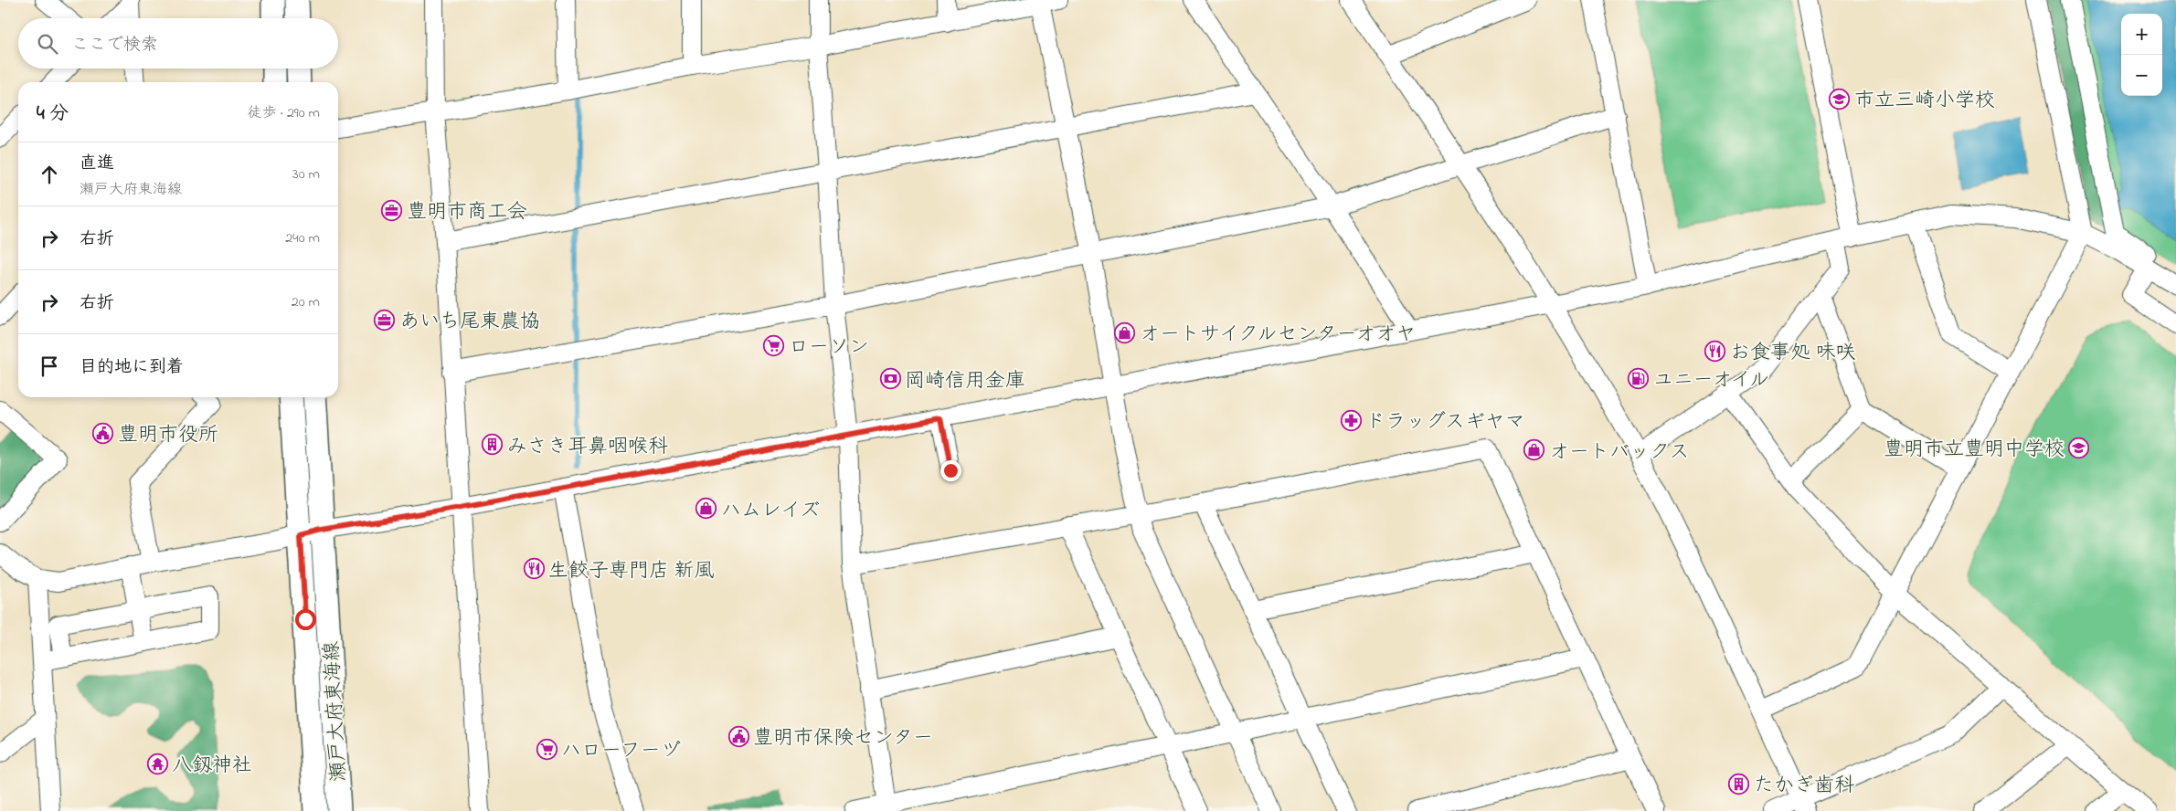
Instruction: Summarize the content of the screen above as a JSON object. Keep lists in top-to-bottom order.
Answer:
{
  "streets": {
    "main road": ["瀬戸大府東海線"]
  },
  "places": {
    "school or university": ["市立三崎小学校", "豊明市立豊明中学校"],
    "office": ["豊明市商工会", "あいち尾東農協"],
    "shop": ["オートサイクルセンターオオヤ", "オートバックス", "ハムレイズ"],
    "supermarket": ["ローソン", "ハローフーヅ"],
    "restaurant": ["お食事処 味咲", "生餃子専門店 新風"],
    "fuel station": ["ユニーオイル"],
    "bank": ["岡崎信用金庫"],
    "pharmacy": ["ドラッグスギヤマ"],
    "public building": ["豊明市役所", "豊明市保険センター"],
    "building": ["みさき耳鼻咽喉科", "たかぎ歯科"],
    "temple": ["八釼神社"]
  },
  "page": {
    "map_buttons": ["+", "−"],
    "search": "ここで検索",
    "heading": ["4 分", "徒歩 · 290 m"],
    "list": [
      ["直進", "瀬戸大府東海線", "30 m"],
      ["右折", "240 m"],
      ["右折", "20 m"],
      "目的地に到着"
    ]
  }
}
